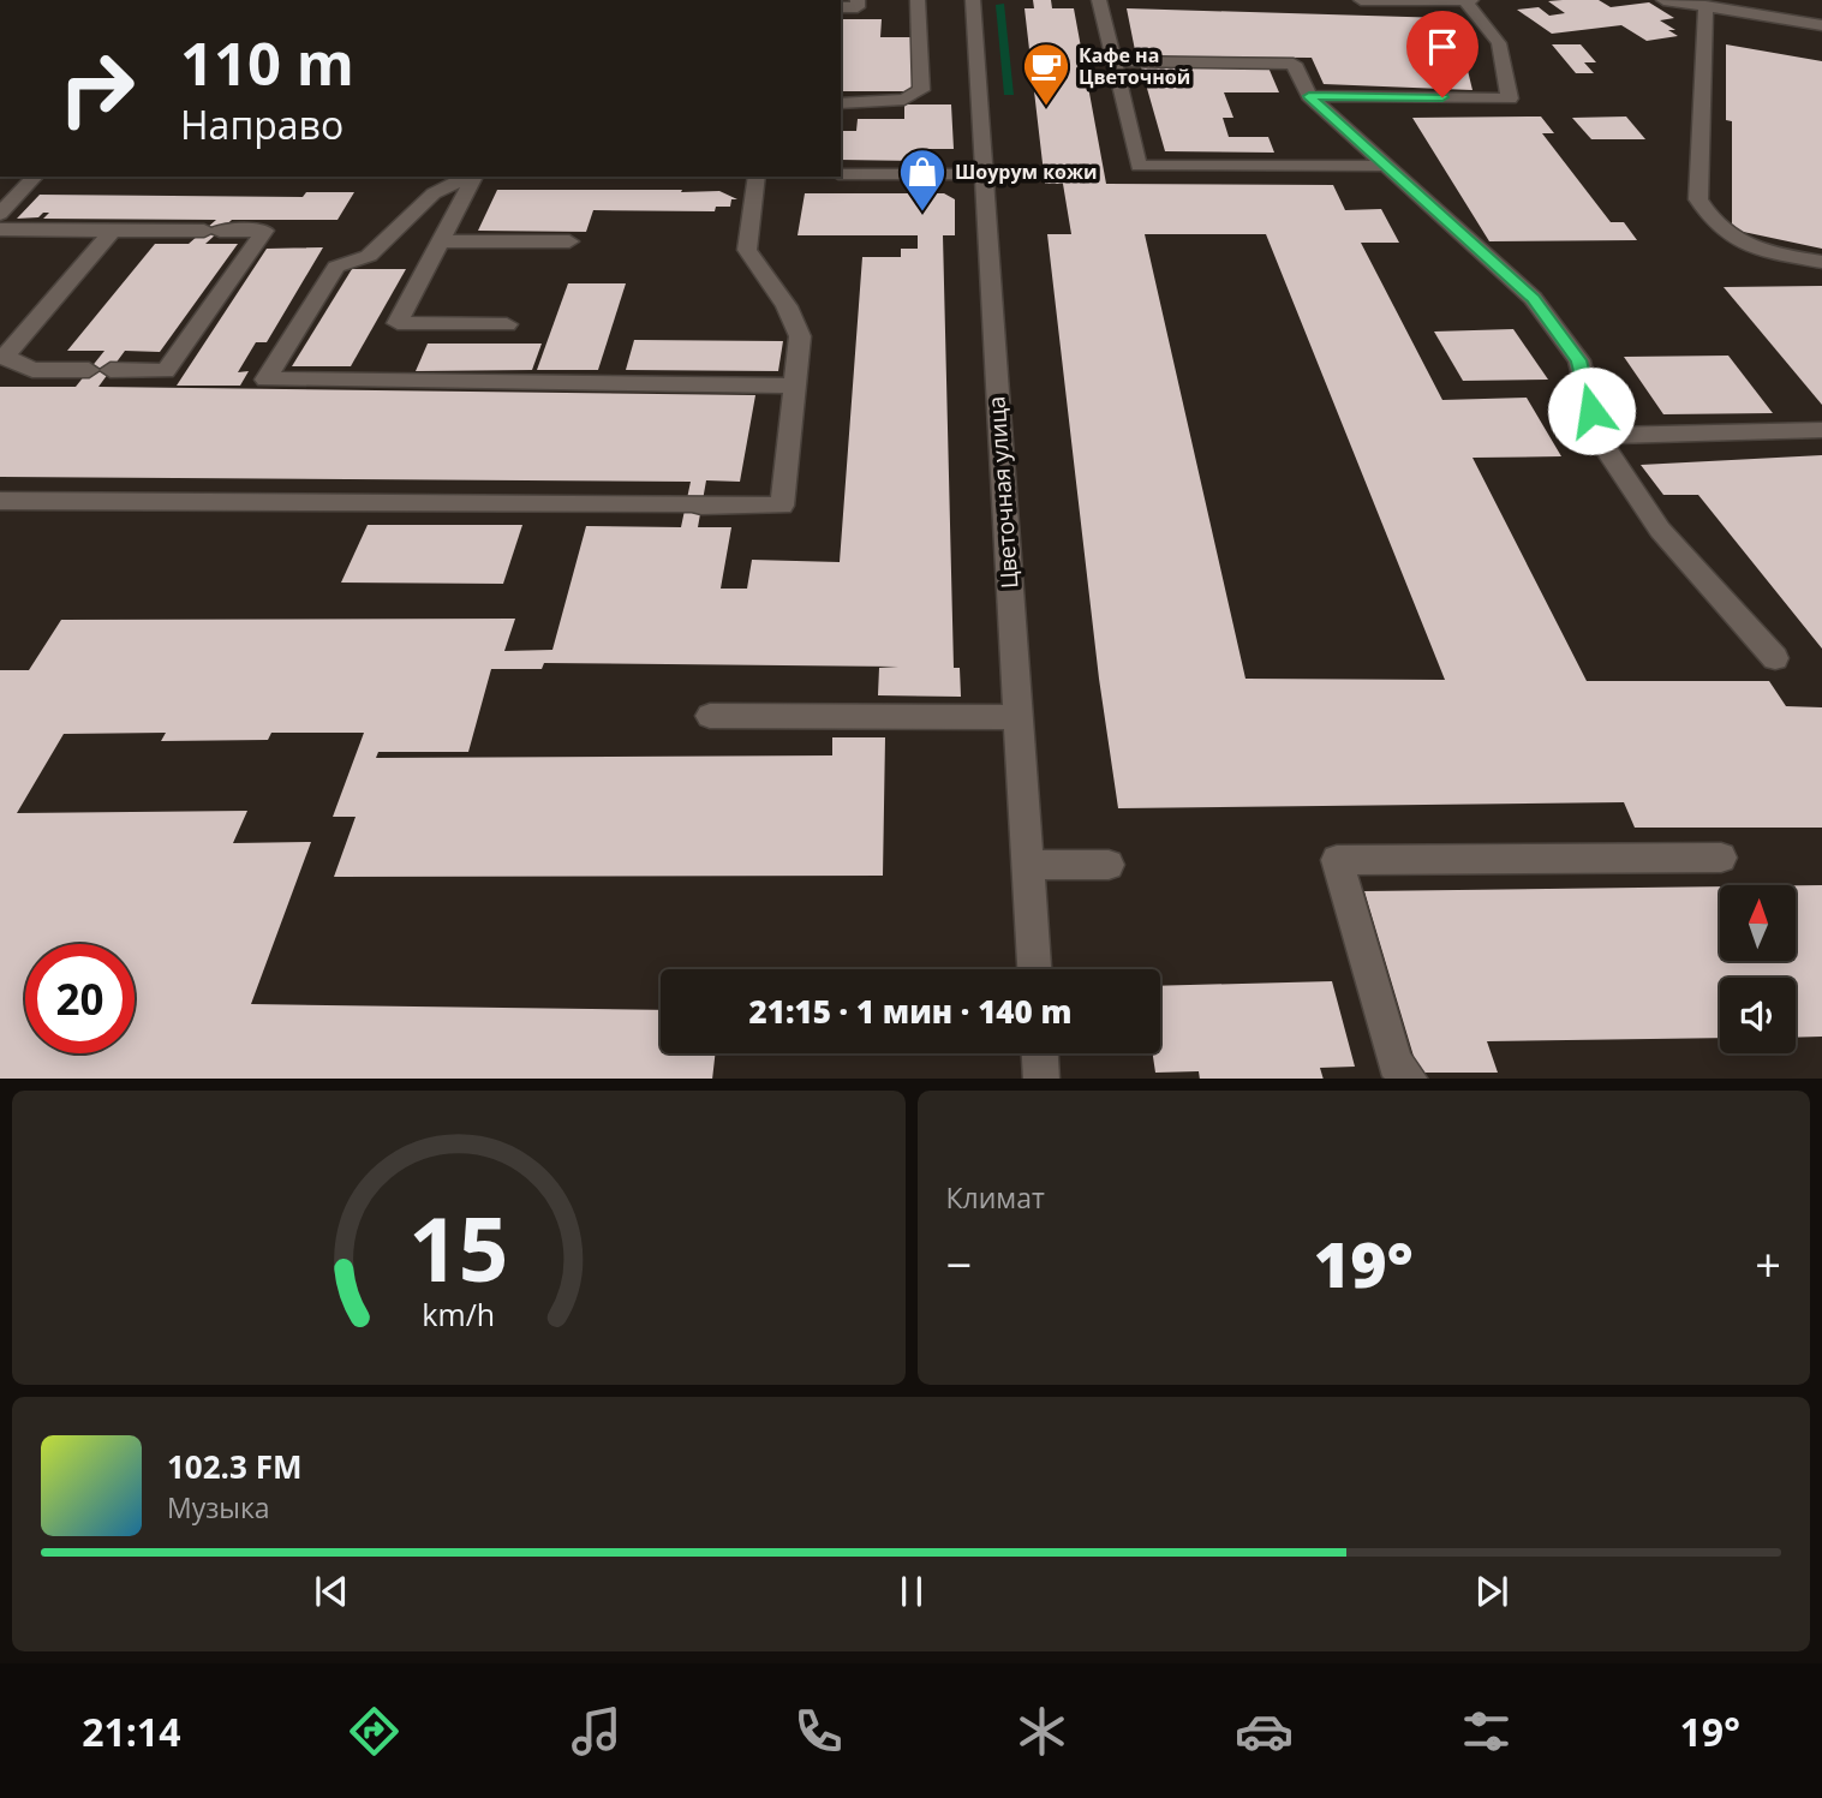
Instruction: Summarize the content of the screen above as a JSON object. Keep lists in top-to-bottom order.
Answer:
{
  "streets": {
    "street": ["Цветочная улица"]
  },
  "places": {
    "cafe": ["Кафе на Цветочной"],
    "shop": ["Шоурум кожи"]
  },
  "north": "top",
  "page": {
    "turn": ["110 m", "Направо"],
    "limit": "20",
    "trip": "21:15 · 1 мин · 140 m",
    "tile": "Климат",
    "heat": ["−", "19°", "+"],
    "song": ["102.3 FM", "Музыка"],
    "tabs": ["21:14", "19°"],
    "gauge": ["15", "km/h"]
  }
}
